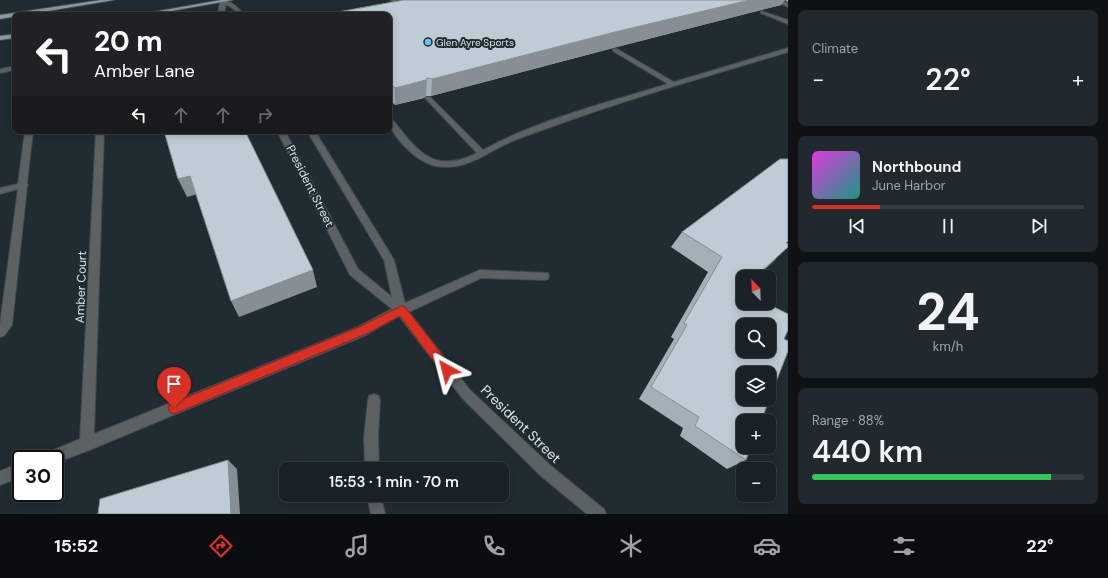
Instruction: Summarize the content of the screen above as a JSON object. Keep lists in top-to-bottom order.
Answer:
{
  "streets": {
    "street": ["President Street", "Amber Court"]
  },
  "places": ["Glen Ayre Sports"],
  "north": "top left",
  "page": {
    "tile": [
      "Climate",
      ["24", "km/h"],
      ["Range · 88%", "440 km"]
    ],
    "turn": ["20 m", "Amber Lane"],
    "heat": ["−", "22°", "+"],
    "song": ["Northbound", "June Harbor"],
    "map_buttons": ["+", "−"],
    "limit": "30",
    "trip": "15:53 · 1 min · 70 m",
    "tabs": ["15:52", "22°"]
  }
}
